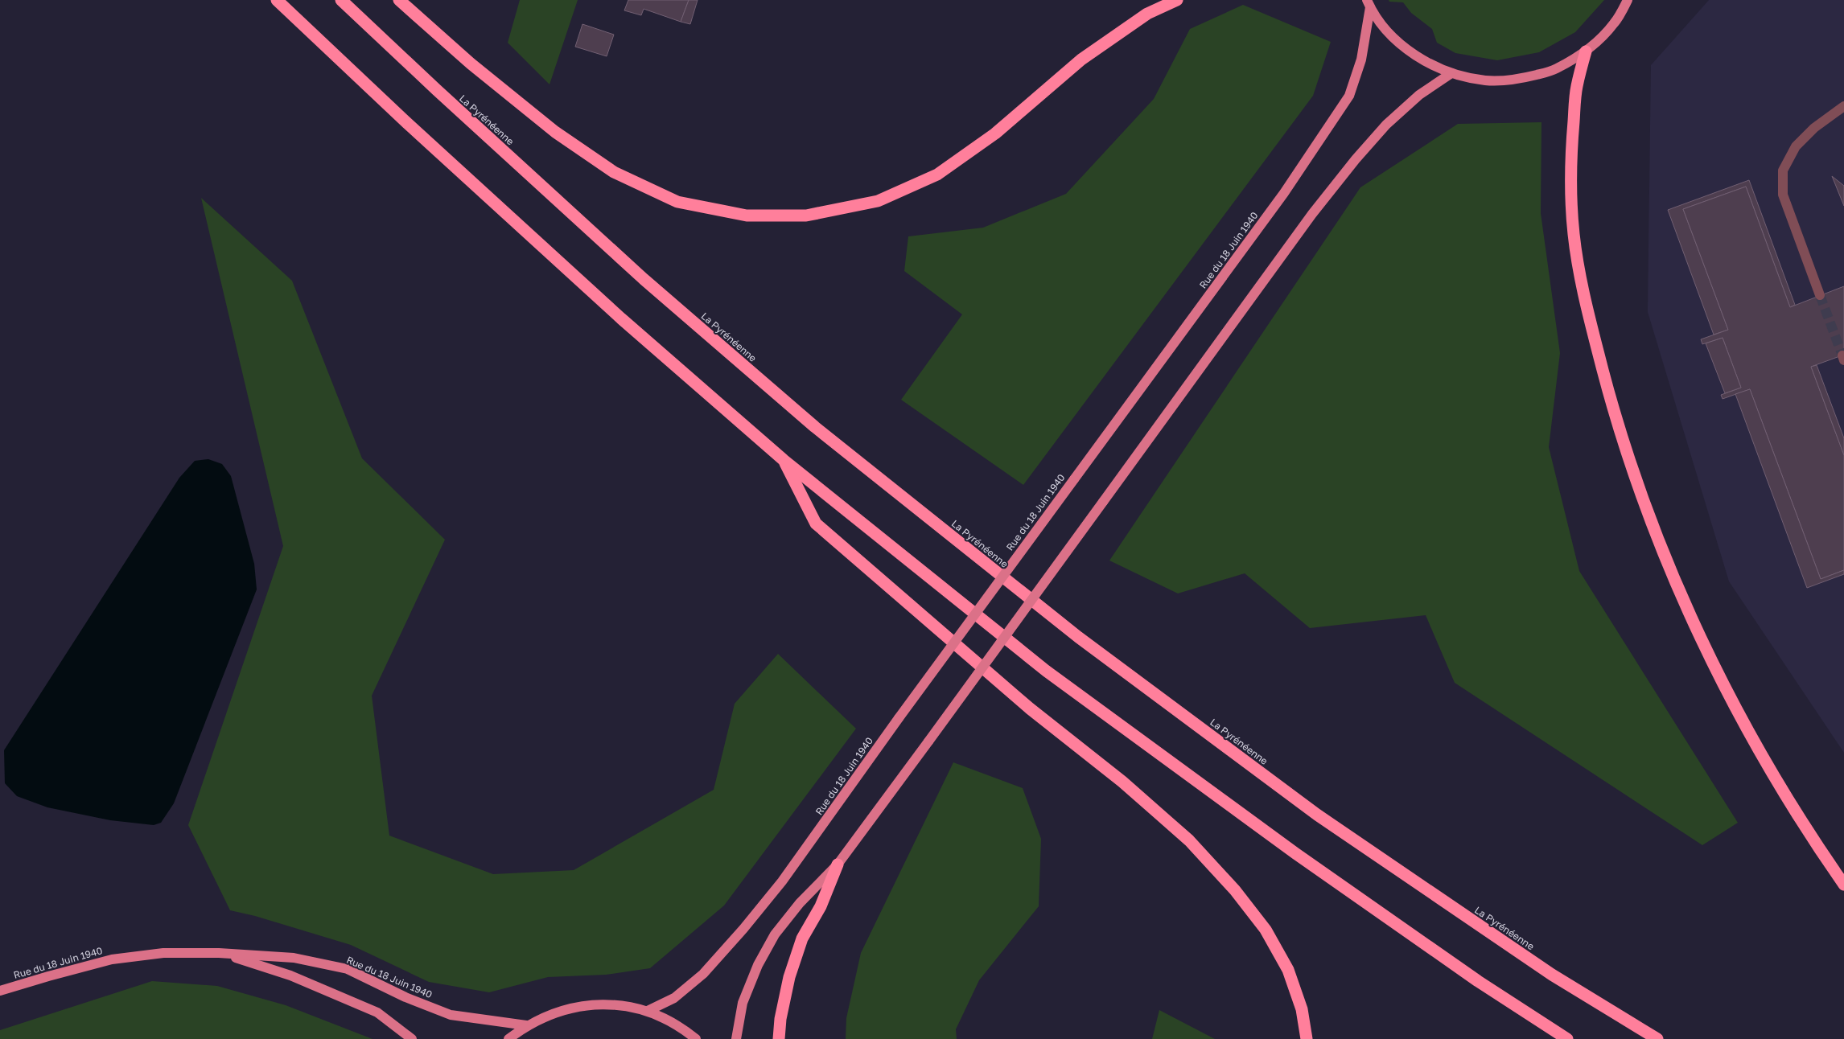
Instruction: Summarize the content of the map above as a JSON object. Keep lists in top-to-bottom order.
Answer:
{
  "streets": {
    "highway": ["La Pyrénéenne"],
    "main road": ["Rue du 18 Juin 1940"]
  }
}
